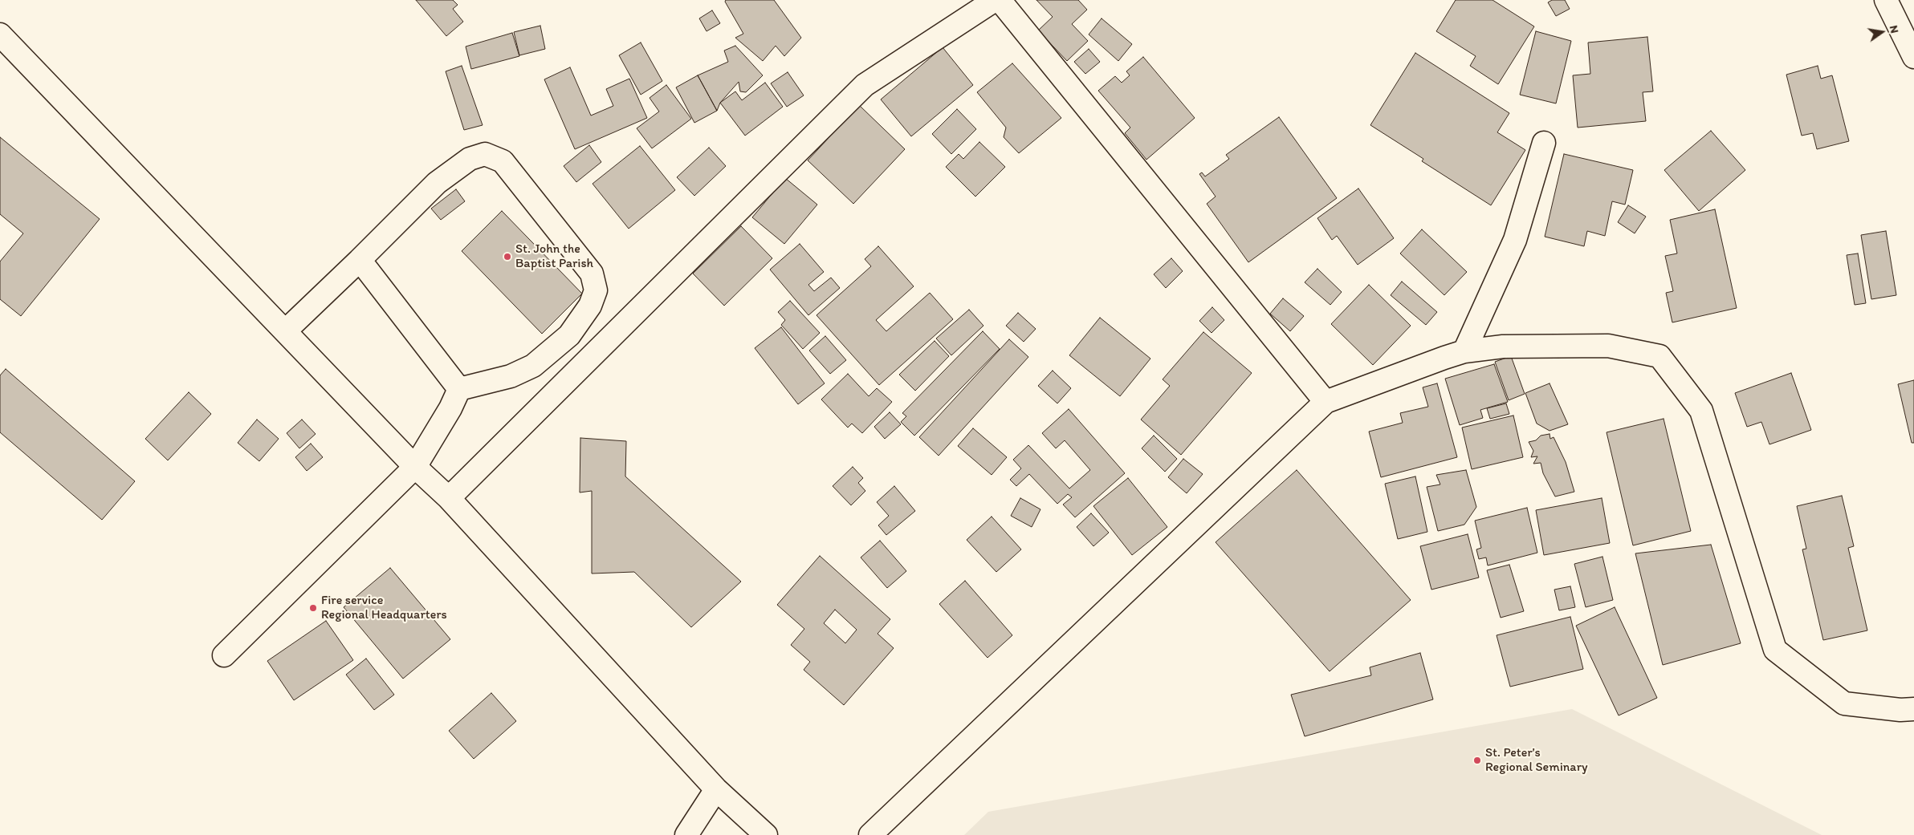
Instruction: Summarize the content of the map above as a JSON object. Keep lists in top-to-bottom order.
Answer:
{
  "places": ["St. John the Baptist Parish", "Fire service Regional Headquarters", "St. Peter’s Regional Seminary"],
  "north": "right"
}
